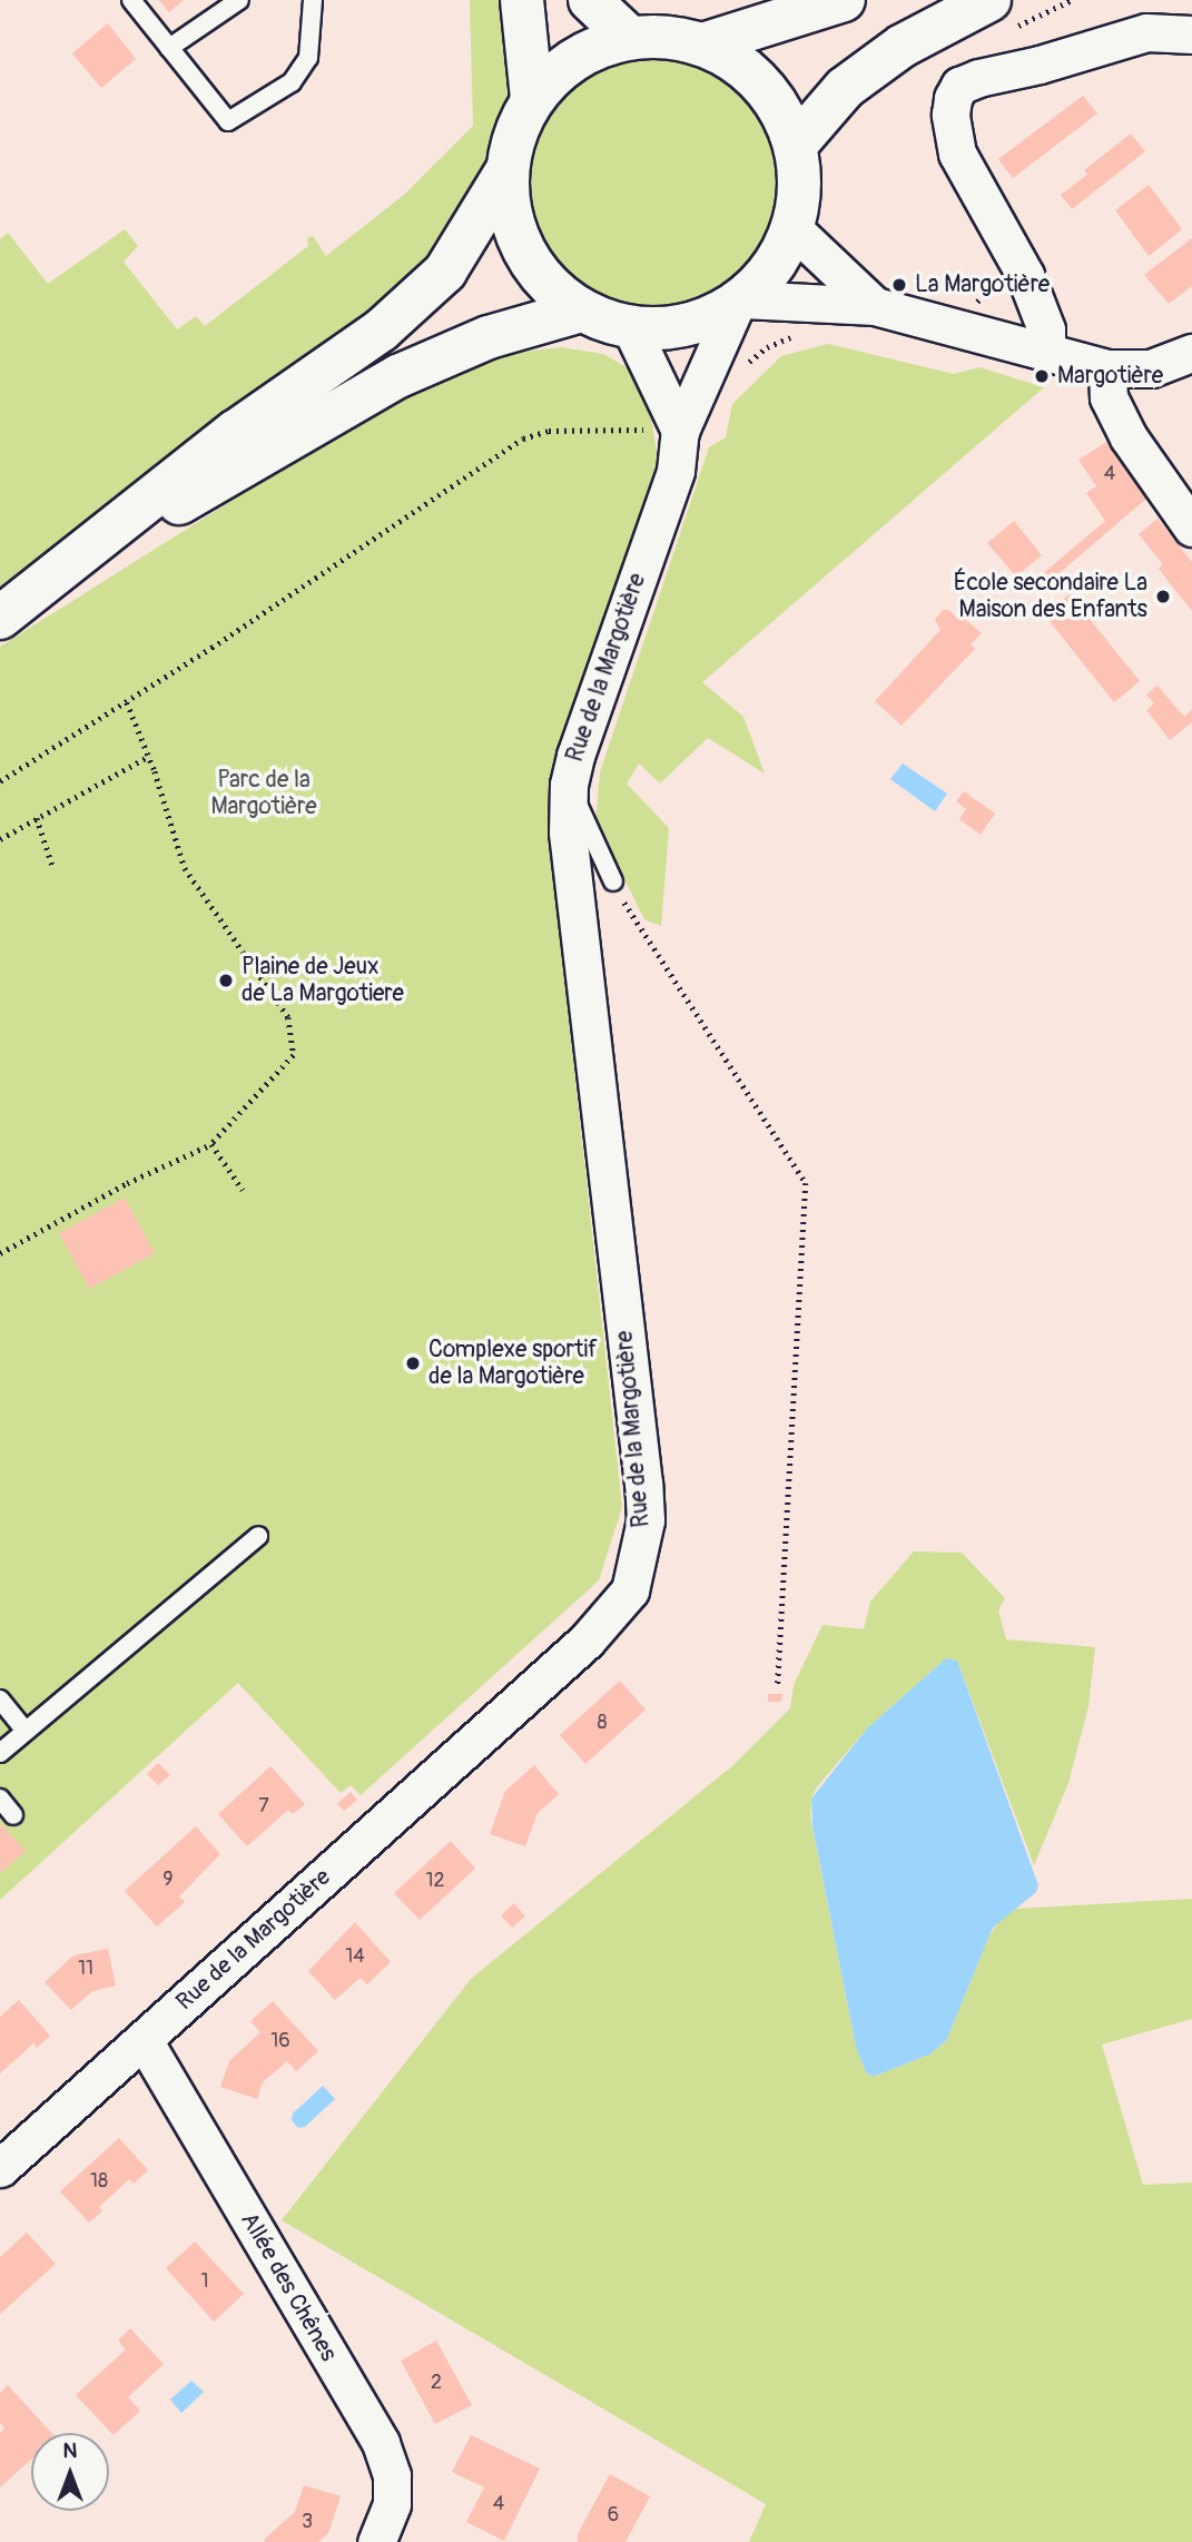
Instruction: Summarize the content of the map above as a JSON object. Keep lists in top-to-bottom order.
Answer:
{
  "streets": {
    "street": ["Rue de la Margotière", "Allée des Chênes"]
  },
  "crossings": [
    ["Rue de la Margotière", "Allée des Chênes"]
  ],
  "parks": ["Parc de la Margotière"],
  "places": [
    "La Margotière",
    "Margotière",
    "École secondaire La Maison des Enfants",
    "Plaine de Jeux de La Margotiere",
    "Complexe sportif de la Margotière"
  ],
  "house_numbers": [
    "4",
    "8",
    "7",
    "9",
    "12",
    "14",
    "11",
    "16",
    "18",
    "1",
    "2",
    "4",
    "6",
    "3"
  ],
  "north": "top"
}
